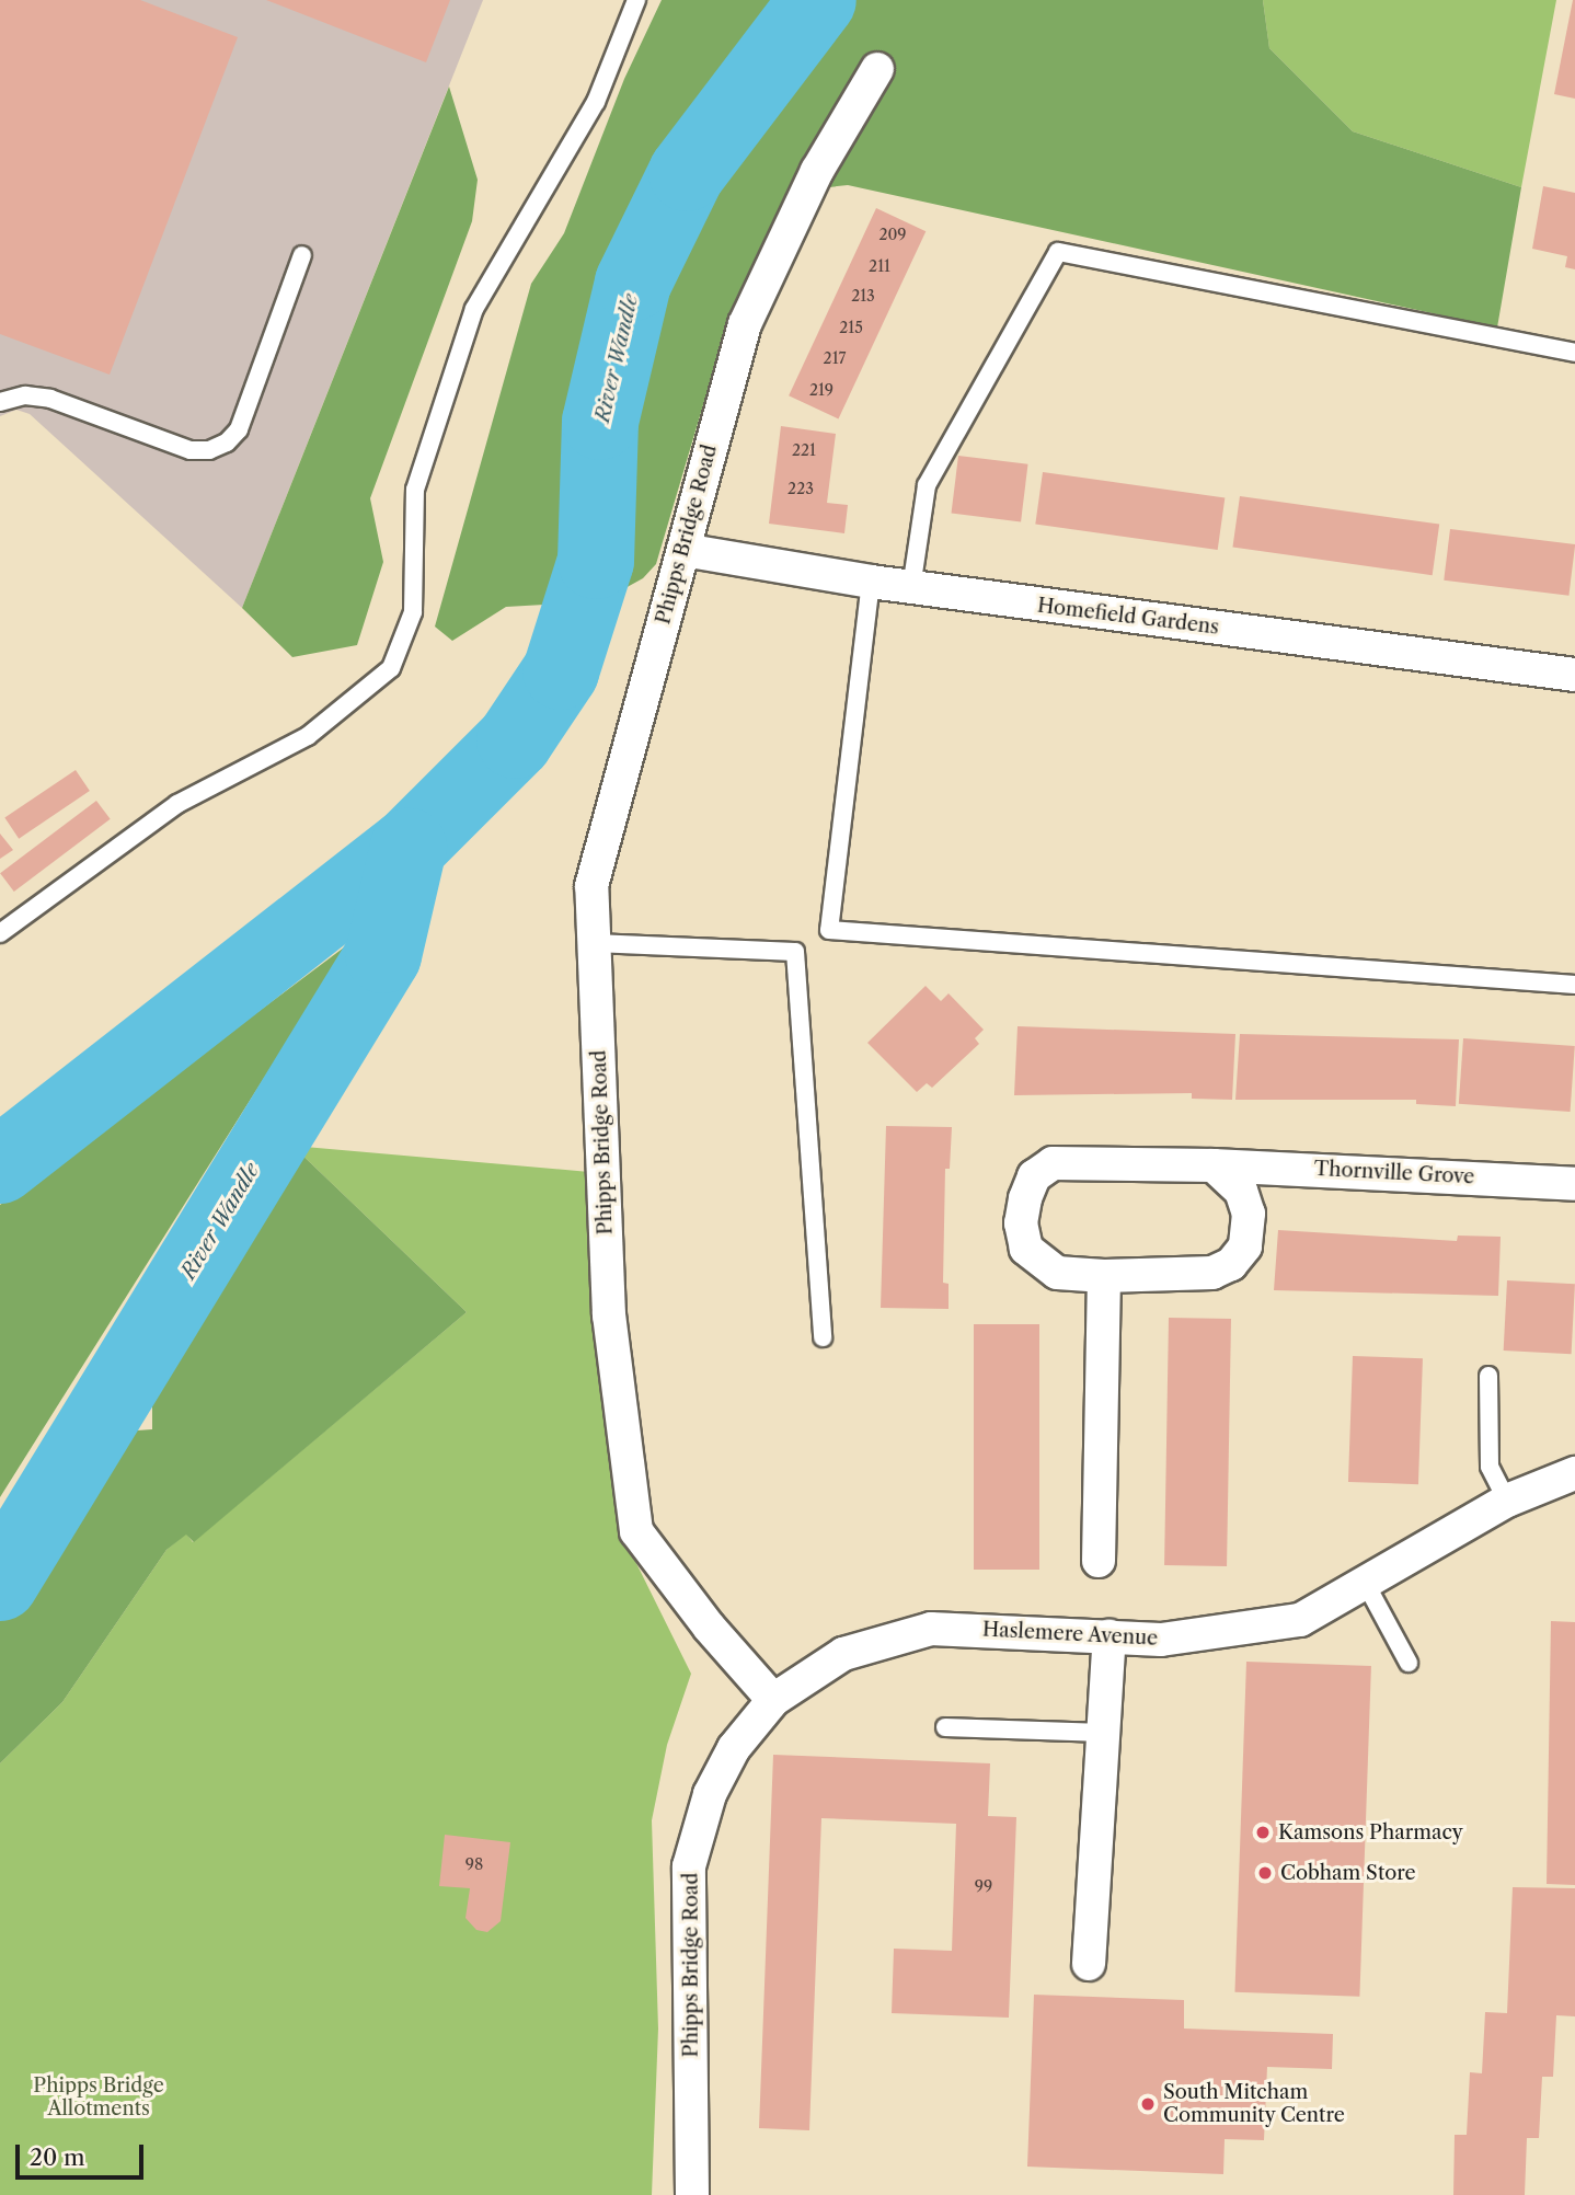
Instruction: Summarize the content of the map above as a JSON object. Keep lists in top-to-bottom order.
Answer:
{
  "streets": {
    "street": [
      "Phipps Bridge Road",
      "Homefield Gardens",
      "Thornville Grove",
      "Haslemere Avenue"
    ]
  },
  "crossings": [
    ["Phipps Bridge Road", "Homefield Gardens"],
    ["Phipps Bridge Road", "Haslemere Avenue"]
  ],
  "water": ["River Wandle"],
  "parks": ["Phipps Bridge Allotments"],
  "places": ["Kamsons Pharmacy", "Cobham Store", "South Mitcham Community Centre"],
  "house_numbers": [
    "209",
    "211",
    "213",
    "215",
    "217",
    "219",
    "221",
    "223",
    "98",
    "99"
  ],
  "scale_bar": "20 m"
}
